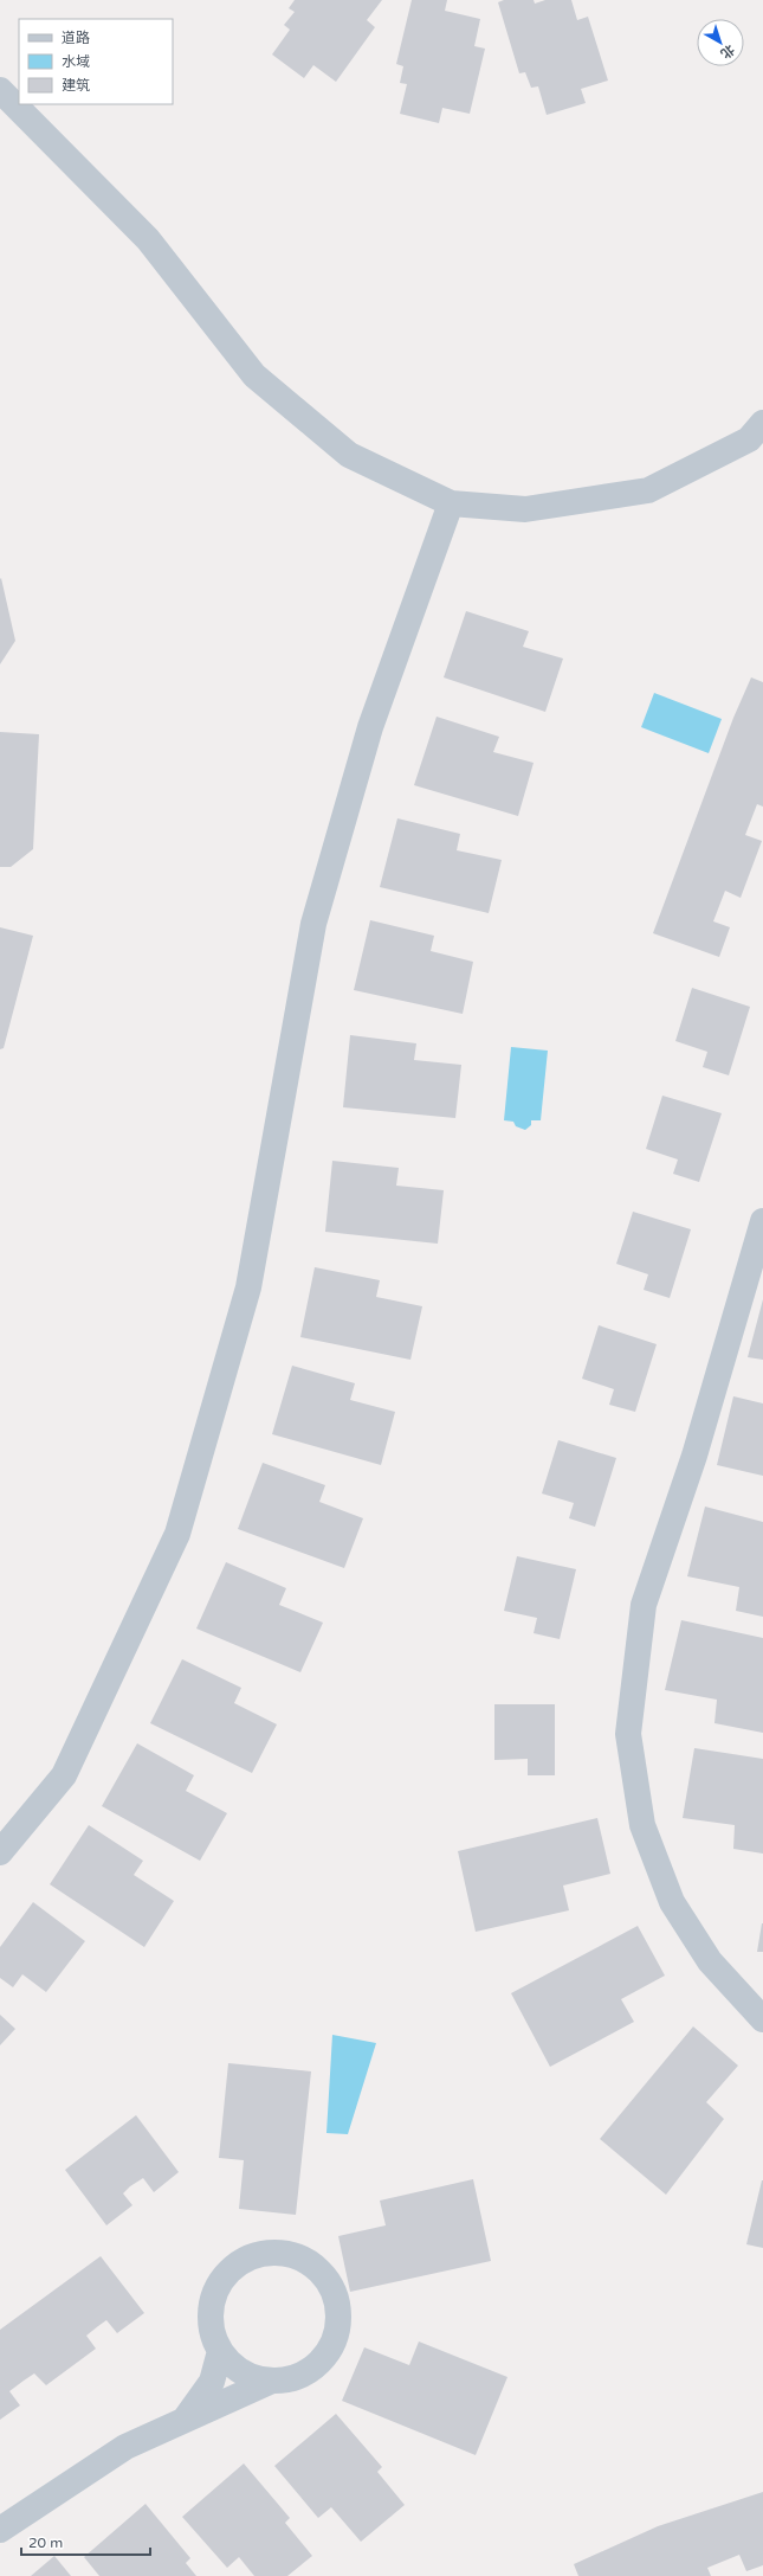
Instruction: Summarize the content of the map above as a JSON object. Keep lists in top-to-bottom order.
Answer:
{
  "legend": ["道路", "水域", "建筑"],
  "scale_bar": "20 m",
  "north": "bottom right"
}
